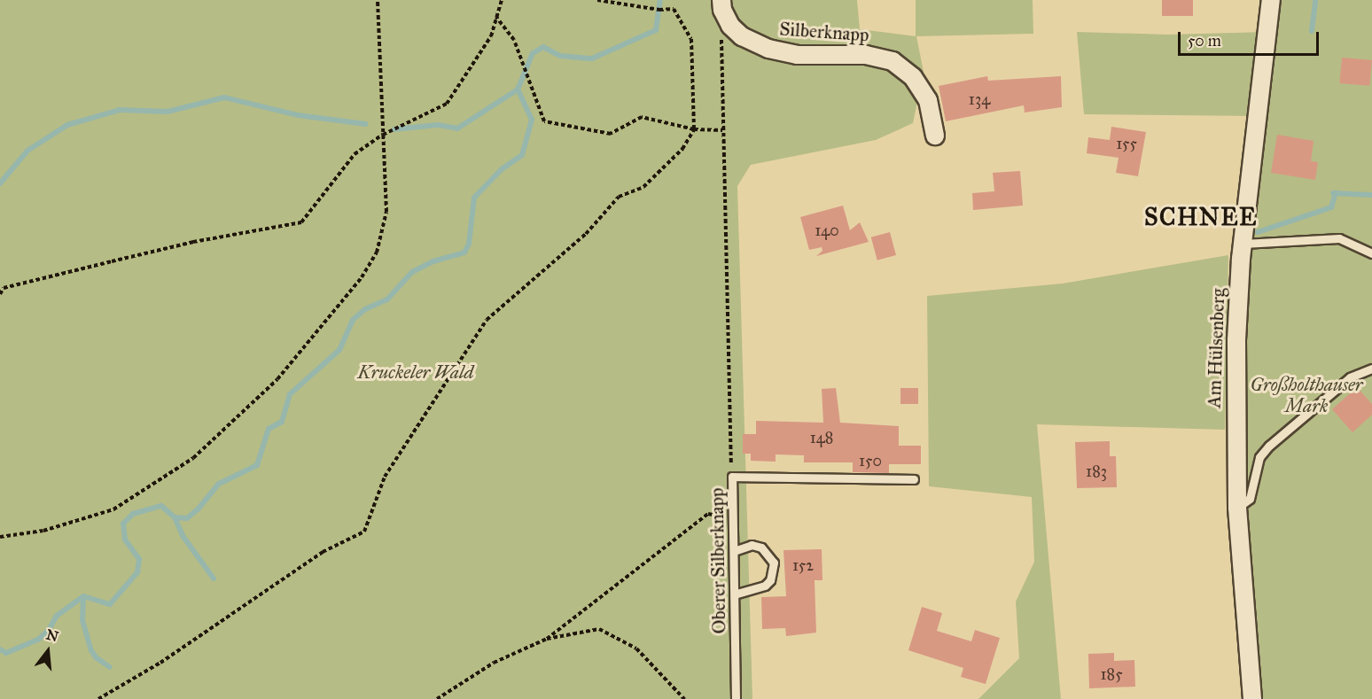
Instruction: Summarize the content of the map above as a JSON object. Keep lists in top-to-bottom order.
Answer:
{
  "streets": {
    "street": ["Silberknapp", "Am Hülsenberg"],
    "lane": ["Oberer Silberknapp"]
  },
  "districts": ["SCHNEE"],
  "parks": ["Kruckeler Wald", "Großholthauser Mark"],
  "house_numbers": [
    "134",
    "155",
    "140",
    "148",
    "150",
    "183",
    "152",
    "185"
  ],
  "scale_bar": "50 m",
  "north": "top"
}
